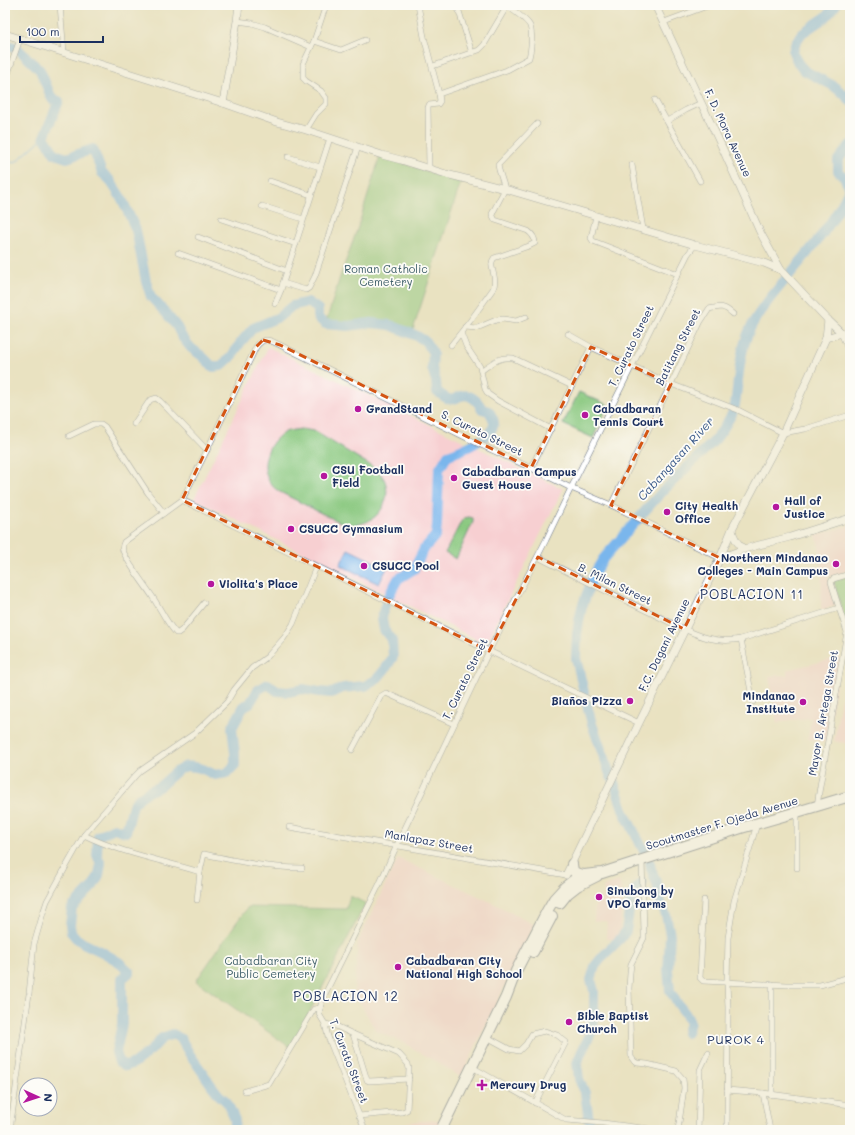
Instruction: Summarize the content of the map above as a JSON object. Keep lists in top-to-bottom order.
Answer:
{
  "streets": {
    "highway": ["Scoutmaster F. Ojeda Avenue"],
    "street": [
      "F. D. Mora Avenue",
      "T. Curato Street",
      "Batitang Street",
      "S. Curato Street",
      "B. Milan Street",
      "F.C. Dagani Avenue",
      "Mayor B. Artega Street",
      "Manlapaz Street"
    ]
  },
  "crossings": [
    ["T. Curato Street", "S. Curato Street"],
    ["T. Curato Street", "B. Milan Street"],
    ["T. Curato Street", "Manlapaz Street"],
    ["Batitang Street", "S. Curato Street"],
    ["S. Curato Street", "F.C. Dagani Avenue"],
    ["B. Milan Street", "F.C. Dagani Avenue"],
    ["B. Milan Street", "Mayor B. Artega Street"],
    ["F.C. Dagani Avenue", "Manlapaz Street"],
    ["Mayor B. Artega Street", "Scoutmaster F. Ojeda Avenue"]
  ],
  "districts": ["POBLACION 11", "POBLACION 12", "PUROK 4"],
  "water": ["Cabangasan River"],
  "parks": ["Roman Catholic Cemetery", "Cabadbaran City Public Cemetery"],
  "places": {
    "other": [
      "GrandStand",
      "Cabadbaran Tennis Court",
      "CSU Football Field",
      "Cabadbaran Campus Guest House",
      "Hall of Justice",
      "City Health Office",
      "CSUCC Gymnasium",
      "Northern Mindanao Colleges - Main Campus",
      "CSUCC Pool",
      "Violita's Place",
      "Biaños Pizza",
      "Mindanao Institute",
      "Sinubong by VPO farms",
      "Cabadbaran City National High School",
      "Bible Baptist Church"
    ],
    "health": ["Mercury Drug"]
  },
  "scale_bar": "100 m",
  "north": "right"
}
